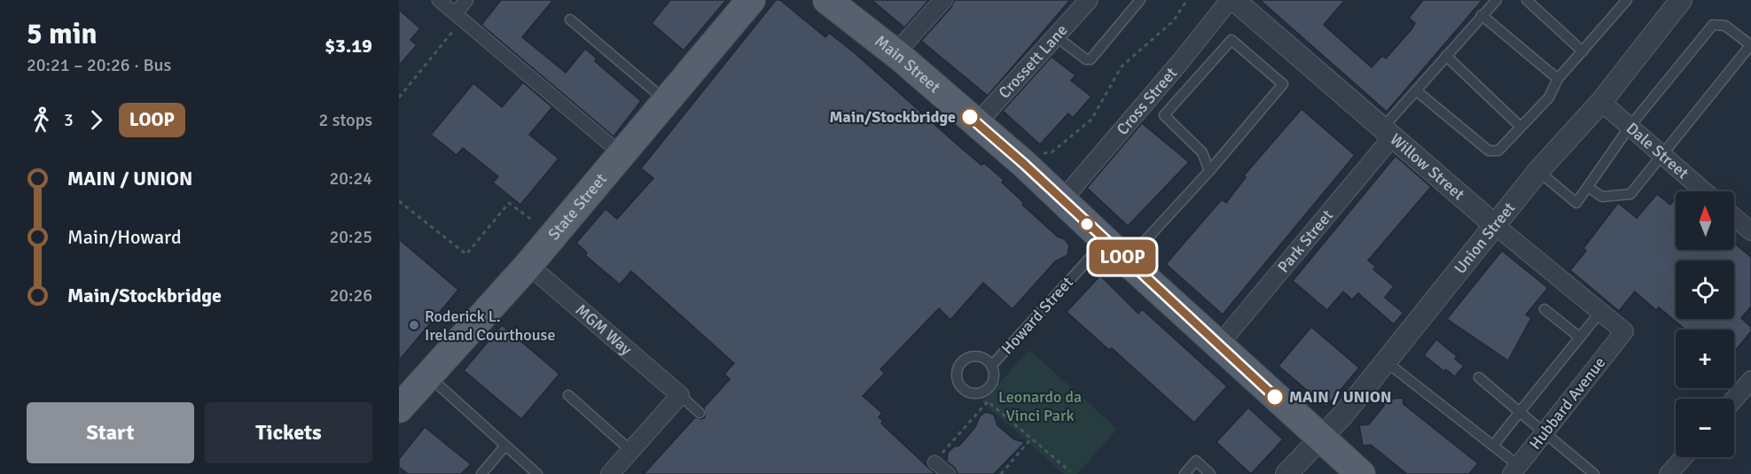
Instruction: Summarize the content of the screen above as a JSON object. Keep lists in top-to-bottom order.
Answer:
{
  "streets": {
    "main road": ["Main Street", "State Street"],
    "street": [
      "Crossett Lane",
      "Cross Street",
      "Dale Street",
      "Willow Street",
      "Union Street",
      "Park Street",
      "MGM Way",
      "Hubbard Avenue"
    ],
    "lane": ["Howard Street"]
  },
  "crossings": [
    ["Crossett Lane", "Main Street"],
    ["Main Street", "Cross Street"],
    ["Main Street", "Union Street"],
    ["Main Street", "Park Street"],
    ["Main Street", "Howard Street"],
    ["Dale Street", "Union Street"],
    ["Willow Street", "Union Street"],
    ["Willow Street", "Park Street"],
    ["Willow Street", "Hubbard Avenue"],
    ["State Street", "MGM Way"]
  ],
  "parks": ["Leonardo da Vinci Park"],
  "places": ["Main/Stockbridge", "Roderick L. Ireland Courthouse", "MAIN / UNION"],
  "lines": ["bus line LOOP"],
  "north": "top",
  "page": {
    "heading": ["5 min", "20:21 – 20:26 · Bus", "$3.19"],
    "on_map": "LOOP",
    "legs": ["3", "LOOP", "2 stops"],
    "list": [
      {
        "name": "MAIN / UNION",
        "value": "20:24"
      },
      {
        "name": "Main/Howard",
        "value": "20:25"
      },
      {
        "name": "Main/Stockbridge",
        "value": "20:26"
      }
    ],
    "map_buttons": ["+", "−"],
    "buttons": ["Start", "Tickets"]
  }
}
